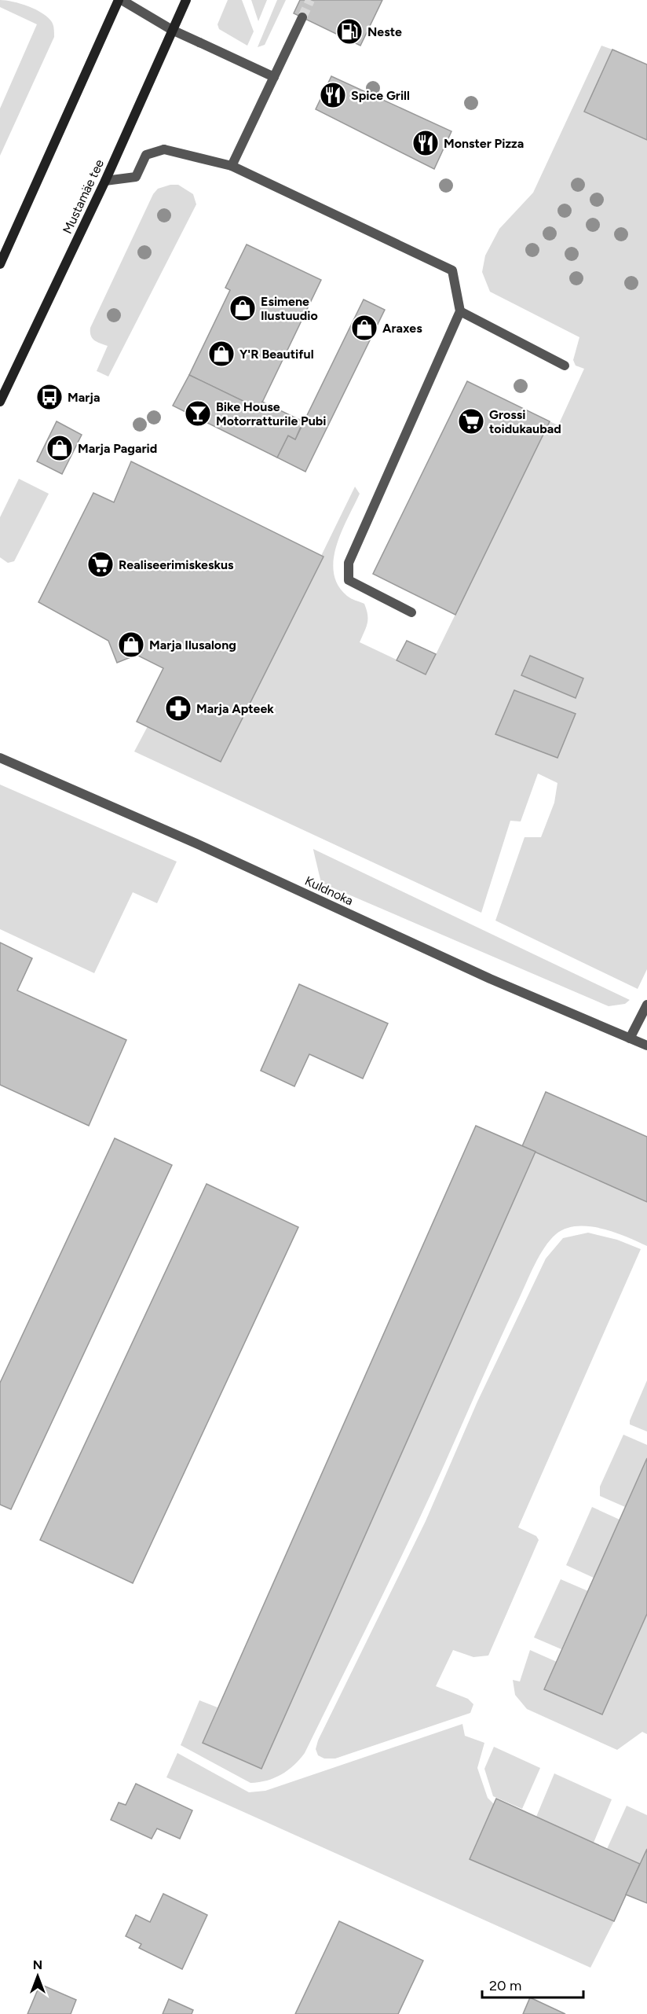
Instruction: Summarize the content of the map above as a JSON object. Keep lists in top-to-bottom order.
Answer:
{
  "streets": {
    "main road": ["Mustamäe tee"],
    "street": ["Kuldnoka"]
  },
  "places": {
    "fuel station": ["Neste"],
    "restaurant": ["Spice Grill", "Monster Pizza"],
    "shop": [
      "Esimene Ilustuudio",
      "Araxes",
      "Y'R Beautiful",
      "Marja Pagarid",
      "Marja Ilusalong"
    ],
    "bus stop": ["Marja"],
    "bar": ["Bike House Motorratturile Pubi"],
    "supermarket": ["Grossi toidukaubad", "Realiseerimiskeskus"],
    "pharmacy": ["Marja Apteek"]
  },
  "scale_bar": "20 m",
  "north": "top"
}
